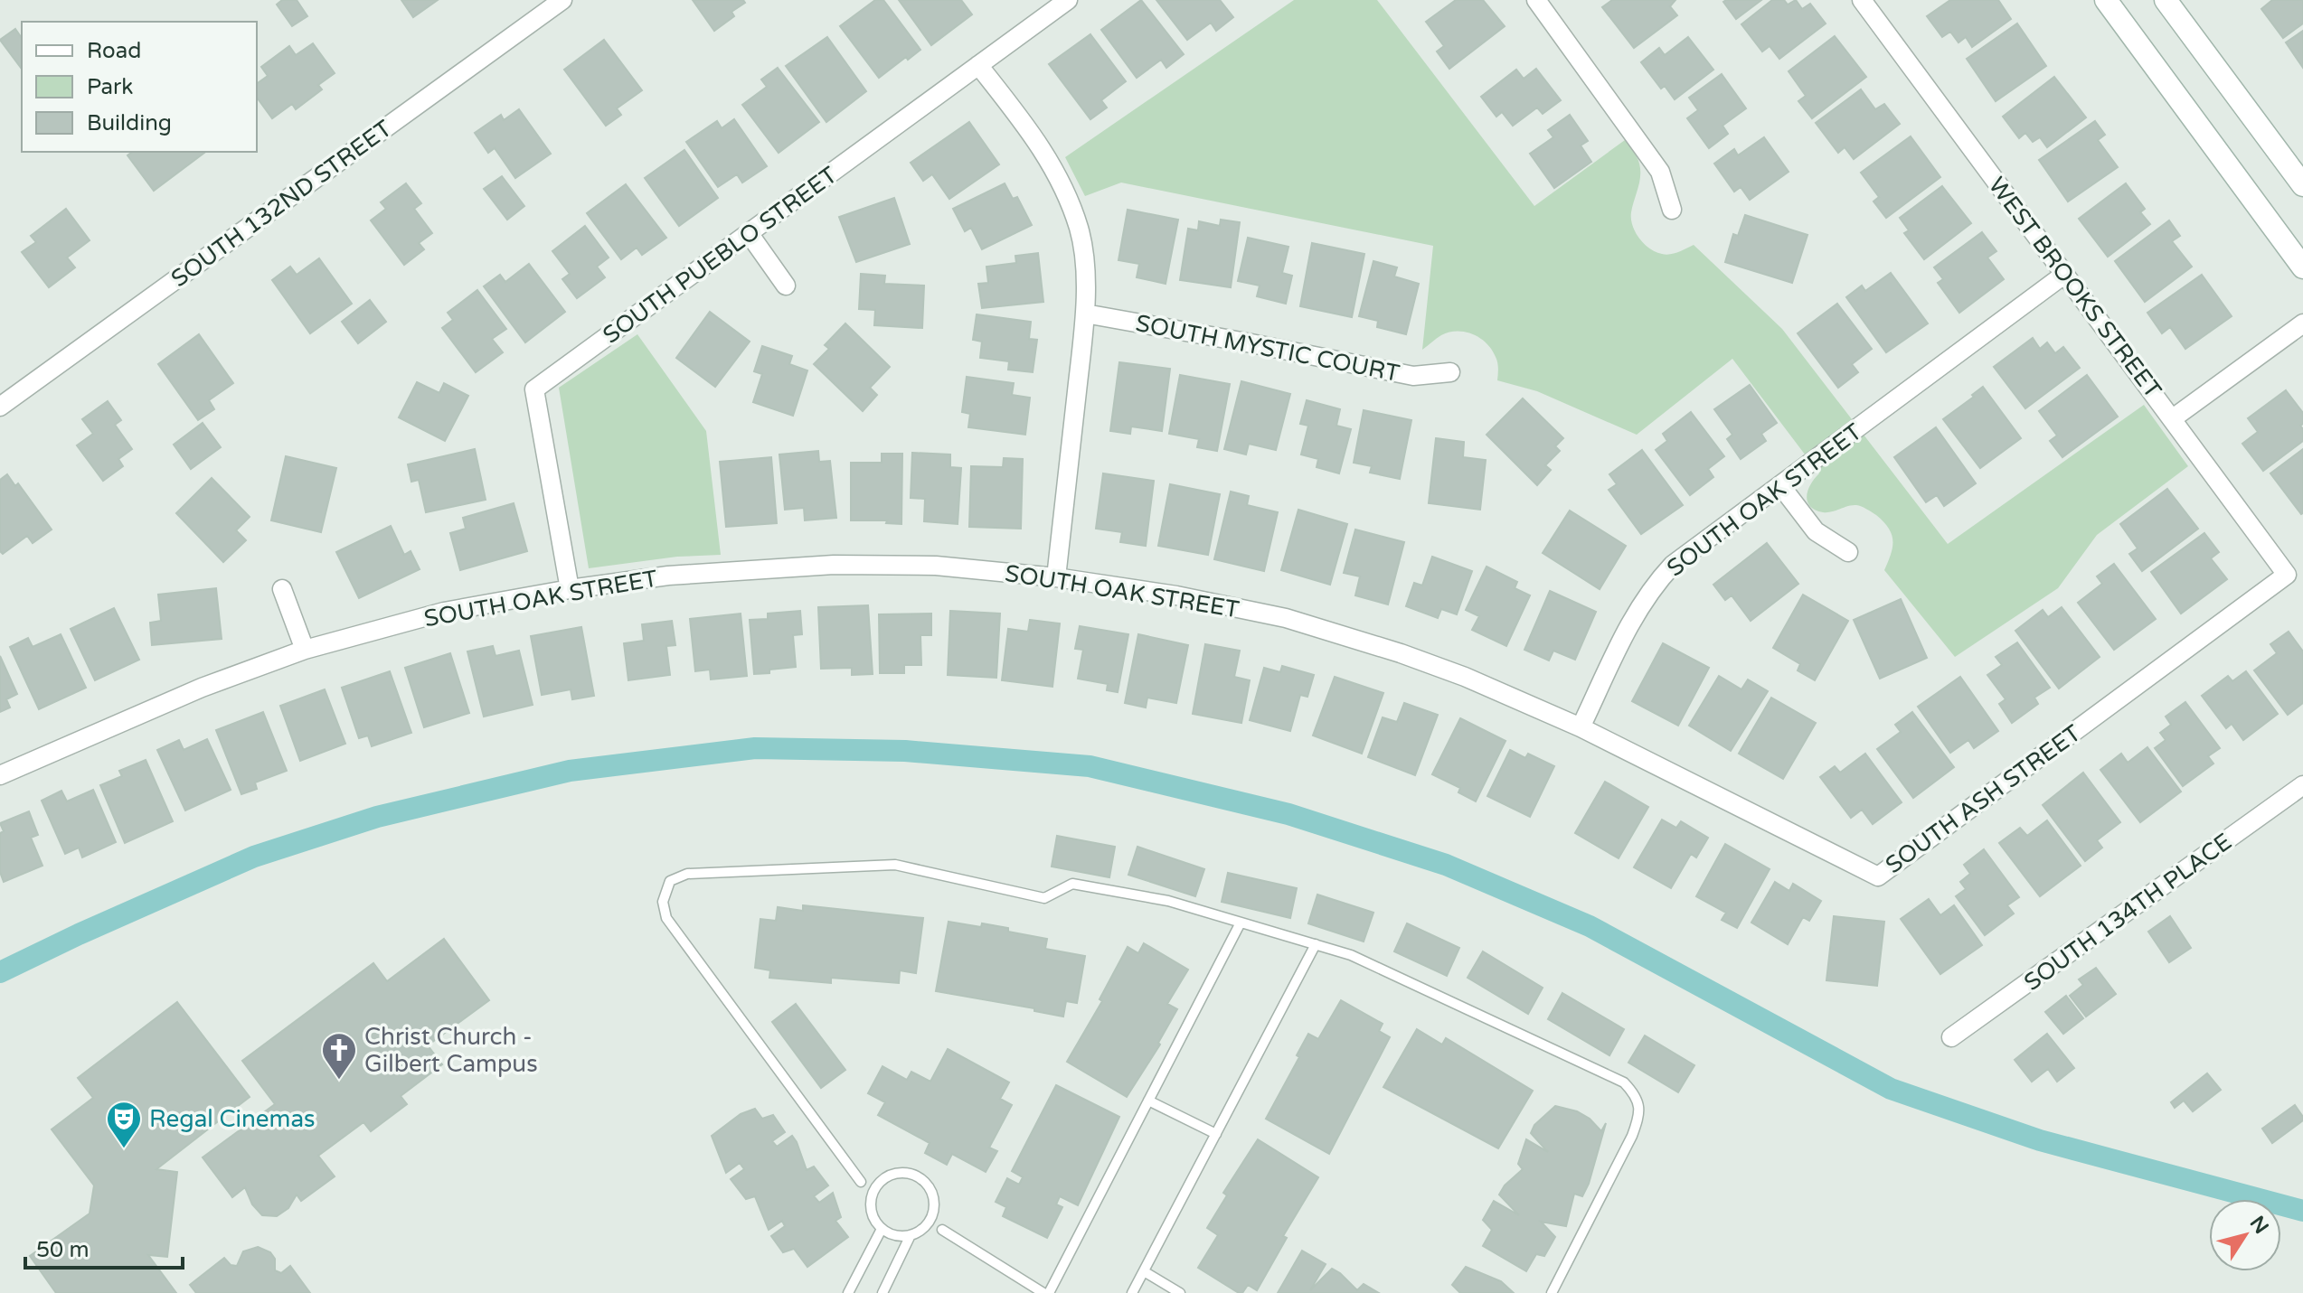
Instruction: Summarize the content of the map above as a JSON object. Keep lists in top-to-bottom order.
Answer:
{
  "streets": {
    "street": [
      "SOUTH 132ND STREET",
      "SOUTH PUEBLO STREET",
      "WEST BROOKS STREET",
      "SOUTH MYSTIC COURT",
      "SOUTH OAK STREET",
      "SOUTH ASH STREET",
      "SOUTH 134TH PLACE"
    ]
  },
  "crossings": [
    ["SOUTH PUEBLO STREET", "SOUTH OAK STREET"],
    ["WEST BROOKS STREET", "SOUTH OAK STREET"],
    ["WEST BROOKS STREET", "SOUTH ASH STREET"],
    ["SOUTH OAK STREET", "SOUTH ASH STREET"]
  ],
  "places": {
    "church": ["Christ Church - Gilbert Campus"],
    "theatre": ["Regal Cinemas"]
  },
  "legend": ["Road", "Park", "Building"],
  "scale_bar": "50 m",
  "north": "top right"
}
